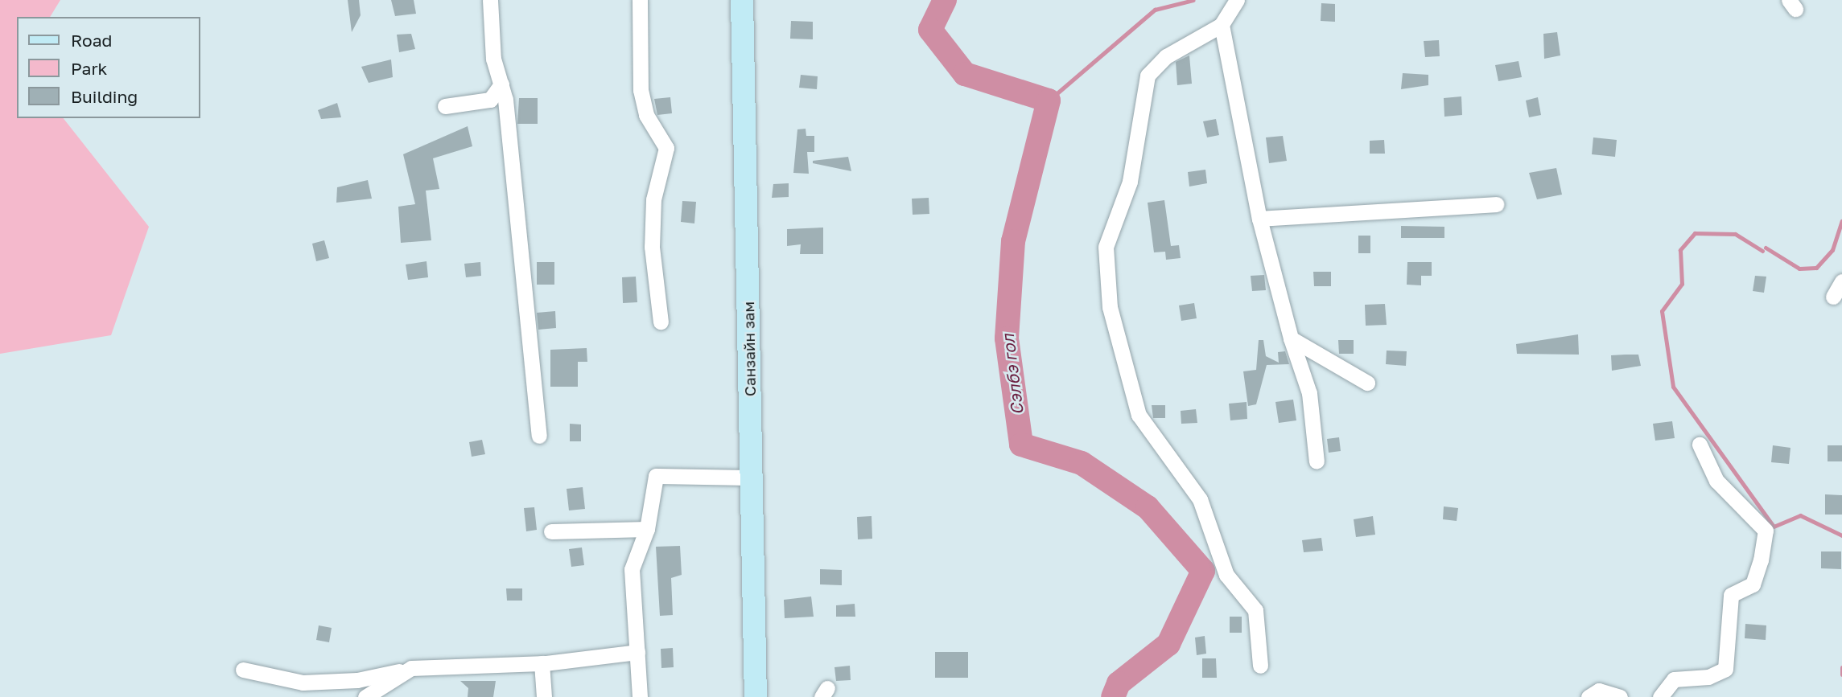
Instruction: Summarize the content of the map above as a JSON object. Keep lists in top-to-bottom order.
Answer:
{
  "streets": {
    "main road": ["Санзайн зам"]
  },
  "water": ["Сэлбэ гол"],
  "legend": ["Road", "Park", "Building"]
}
